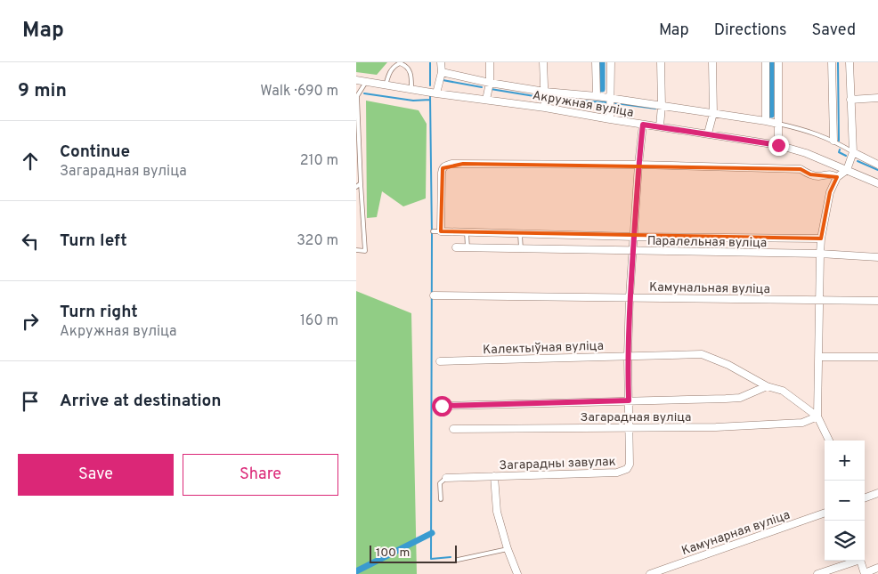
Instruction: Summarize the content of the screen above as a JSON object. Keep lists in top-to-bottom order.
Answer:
{
  "streets": {
    "street": [
      "Акружная вуліца",
      "Паралельная вуліца",
      "Камунальная вуліца",
      "Калектыўная вуліца",
      "Загарадная вуліца",
      "Загарадны завулак",
      "Камунарная вуліца"
    ]
  },
  "crossings": [
    ["Акружная вуліца", "Загарадны завулак"],
    ["Паралельная вуліца", "Загарадны завулак"],
    ["Камунальная вуліца", "Загарадны завулак"],
    ["Калектыўная вуліца", "Загарадная вуліца"],
    ["Калектыўная вуліца", "Загарадны завулак"],
    ["Загарадная вуліца", "Загарадны завулак"]
  ],
  "scale_bar": "100 m",
  "page": {
    "header": "Map",
    "nav": ["Map", "Directions", "Saved"],
    "heading": ["9 min", "Walk · 690 m"],
    "list": [
      ["Continue", "Загарадная вуліца", "210 m"],
      ["Turn left", "320 m"],
      ["Turn right", "Акружная вуліца", "160 m"],
      "Arrive at destination"
    ],
    "buttons": ["Save", "Share"],
    "map_buttons": ["+", "−"],
    "scale": "100 m"
  }
}
